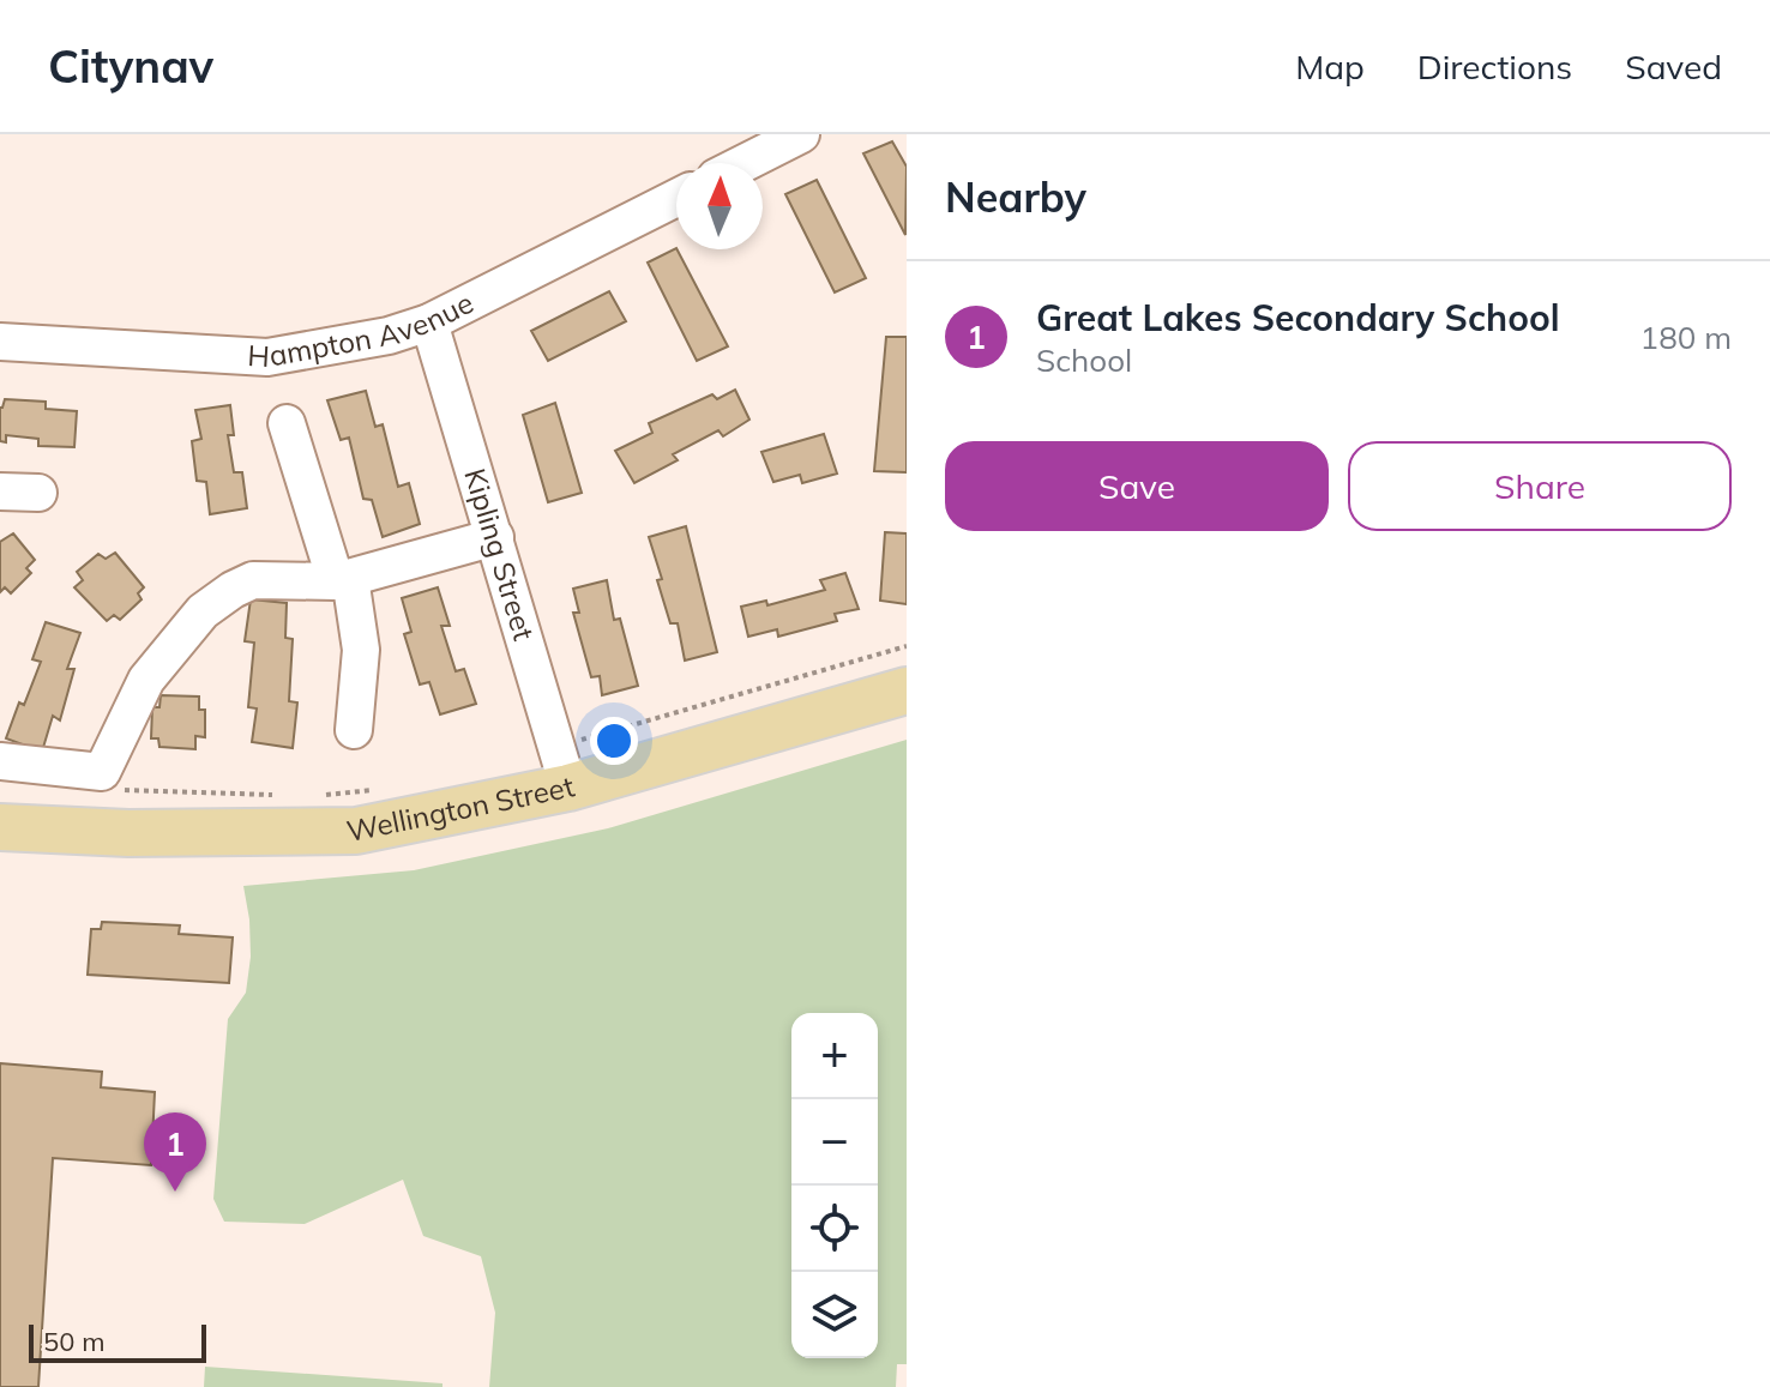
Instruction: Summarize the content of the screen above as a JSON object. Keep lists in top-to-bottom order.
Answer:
{
  "streets": {
    "main road": ["Wellington Street"],
    "street": ["Hampton Avenue", "Kipling Street"]
  },
  "crossings": [
    ["Hampton Avenue", "Kipling Street"],
    ["Kipling Street", "Wellington Street"]
  ],
  "scale_bar": "50 m",
  "north": "top",
  "page": {
    "header": "Citynav",
    "nav": ["Map", "Directions", "Saved"],
    "heading": "Nearby",
    "list": [
      {
        "mark": "1",
        "name": "Great Lakes Secondary School",
        "note": "School",
        "value": "180 m"
      }
    ],
    "buttons": ["Save", "Share"],
    "map_buttons": ["+", "−"],
    "pins": "1",
    "scale": "50 m"
  }
}
